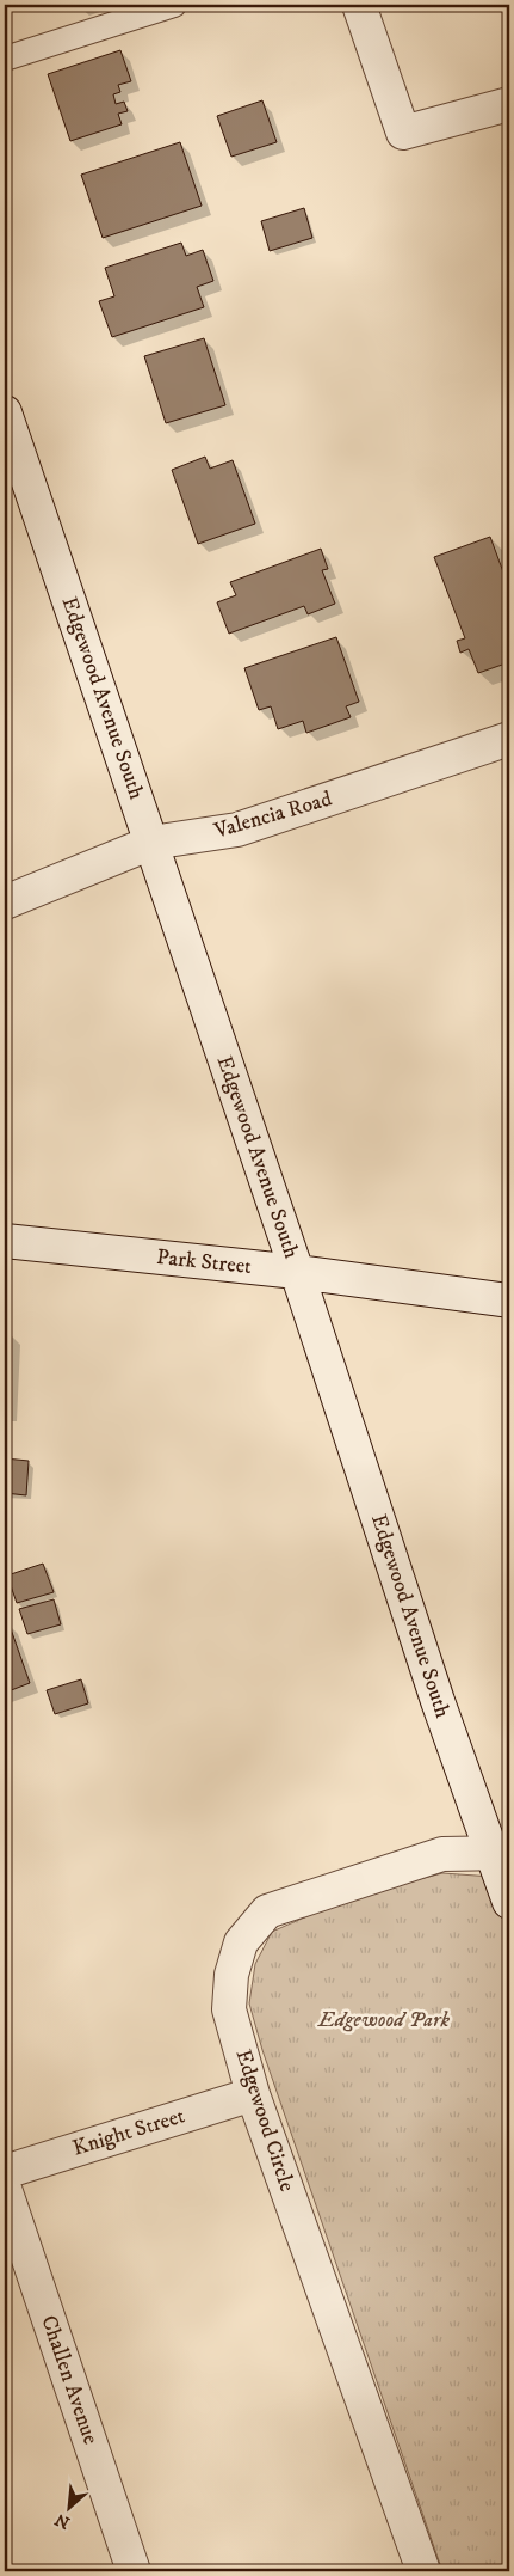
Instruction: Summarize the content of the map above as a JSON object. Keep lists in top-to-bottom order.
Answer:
{
  "streets": {
    "street": [
      "Edgewood Avenue South",
      "Valencia Road",
      "Park Street",
      "Edgewood Circle",
      "Knight Street",
      "Challen Avenue"
    ]
  },
  "crossings": [
    ["Edgewood Avenue South", "Valencia Road"],
    ["Edgewood Avenue South", "Park Street"],
    ["Edgewood Avenue South", "Edgewood Circle"],
    ["Edgewood Circle", "Knight Street"]
  ],
  "parks": ["Edgewood Park"],
  "north": "bottom left"
}
